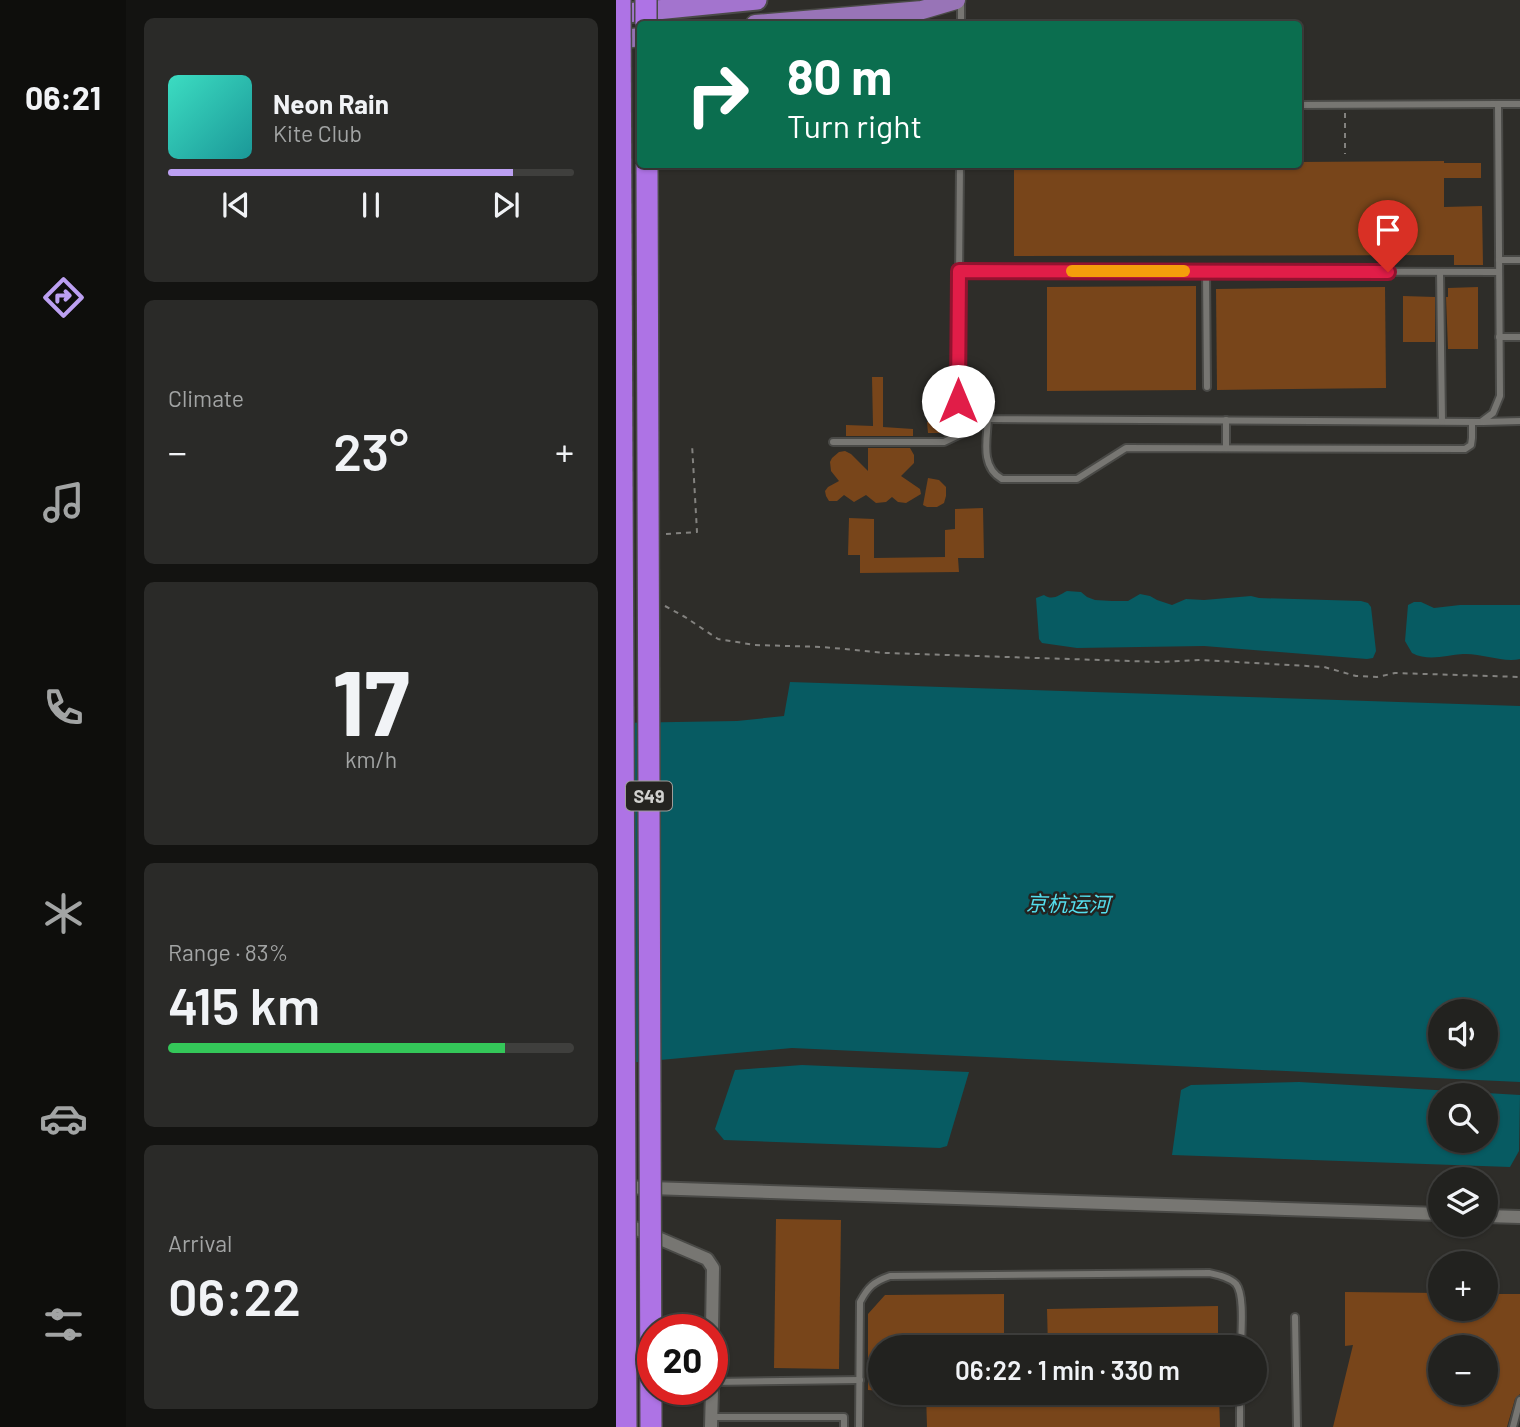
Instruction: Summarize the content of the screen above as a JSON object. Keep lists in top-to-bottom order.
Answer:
{
  "streets": {
    "highway": ["S49"]
  },
  "water": ["京杭运河"],
  "page": {
    "tabs": "06:21",
    "turn": ["80 m", "Turn right"],
    "song": ["Neon Rain", "Kite Club"],
    "tile": [
      "Climate",
      ["17", "km/h"],
      ["Range · 83%", "415 km"],
      ["Arrival", "06:22"]
    ],
    "heat": ["−", "23°", "+"],
    "map_buttons": ["+", "−"],
    "limit": "20",
    "trip": "06:22 · 1 min · 330 m"
  }
}
